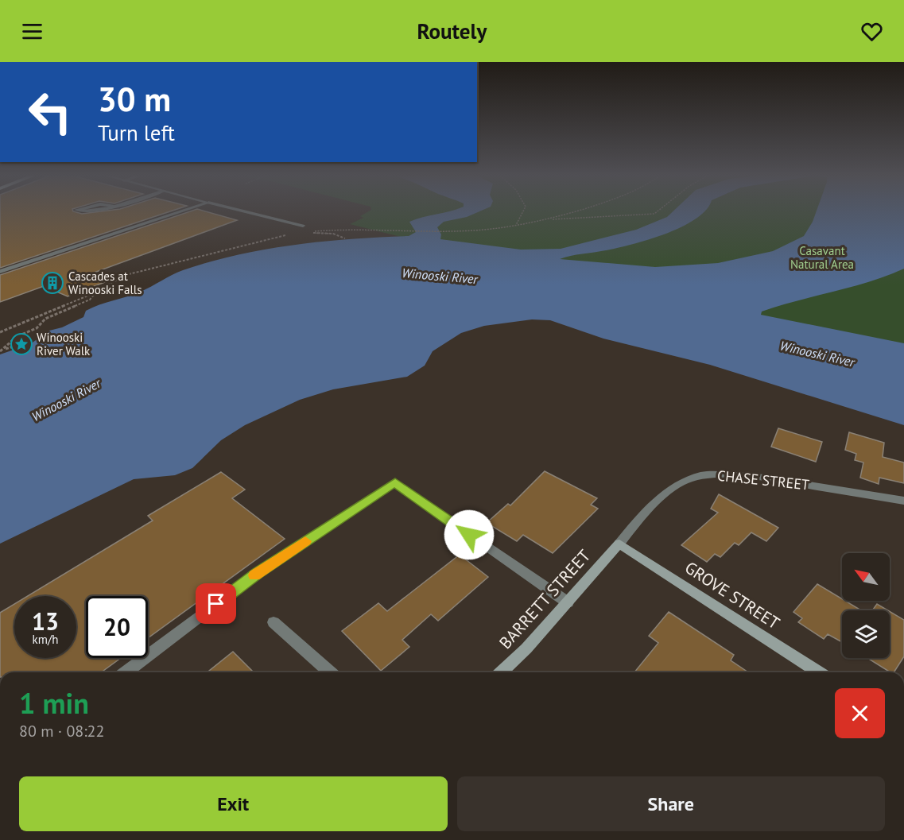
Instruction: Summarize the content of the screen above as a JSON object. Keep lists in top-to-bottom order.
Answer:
{
  "streets": {
    "street": ["CHASE STREET", "GROVE STREET", "BARRETT STREET"]
  },
  "crossings": [
    ["CHASE STREET", "GROVE STREET"],
    ["CHASE STREET", "BARRETT STREET"],
    ["GROVE STREET", "BARRETT STREET"]
  ],
  "water": ["Winooski River"],
  "parks": ["Casavant Natural Area"],
  "places": {
    "building": ["Cascades at Winooski Falls"],
    "place": ["Winooski River Walk"]
  },
  "north": "top left",
  "page": {
    "header": "Routely",
    "turn": ["30 m", "Turn left"],
    "speed": "13 km/h",
    "limit": "20",
    "heading": ["1 min", "80 m · 08:22"],
    "buttons": ["Exit", "Share"]
  }
}
